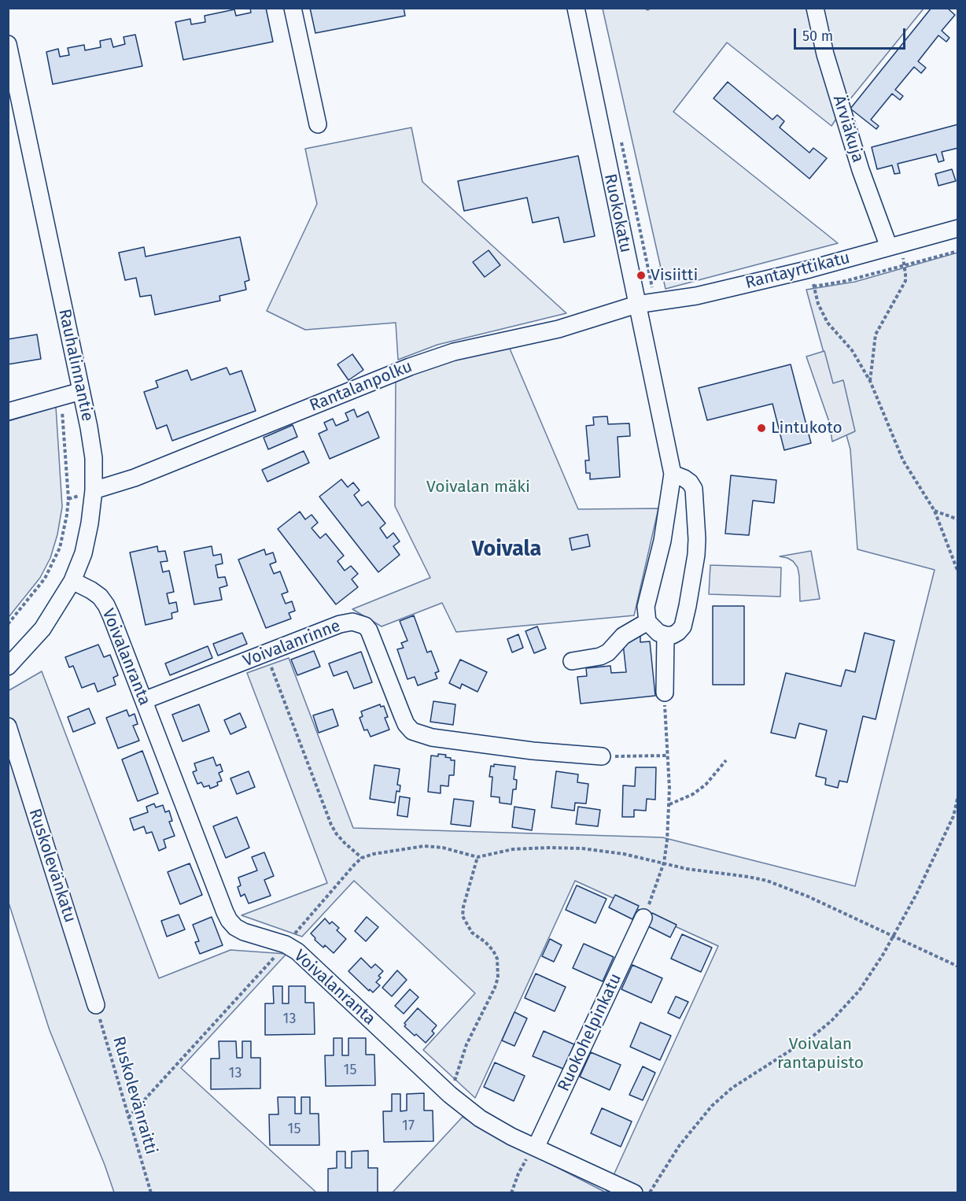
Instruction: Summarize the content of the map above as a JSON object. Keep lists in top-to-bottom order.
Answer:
{
  "streets": {
    "street": [
      "Ärviäkuja",
      "Ruokokatu",
      "Rantayrttikatu",
      "Rauhalinnantie",
      "Rantalanpolku",
      "Voivalanrinne",
      "Voivalanranta",
      "Ruskolevänkatu",
      "Ruokohelpinkatu"
    ],
    "path": ["Ruskolevänraitti"]
  },
  "crossings": [
    ["Ärviäkuja", "Rantayrttikatu"],
    ["Ruokokatu", "Rantayrttikatu"],
    ["Ruokokatu", "Rantalanpolku"],
    ["Rantayrttikatu", "Rantalanpolku"],
    ["Rauhalinnantie", "Rantalanpolku"],
    ["Rauhalinnantie", "Voivalanranta"],
    ["Voivalanrinne", "Voivalanranta"],
    ["Voivalanranta", "Ruokohelpinkatu"],
    ["Ruskolevänkatu", "Ruskolevänraitti"]
  ],
  "districts": ["Voivala"],
  "parks": ["Voivalan mäki", "Voivalan rantapuisto"],
  "places": ["Visiitti", "Lintukoto"],
  "house_numbers": [
    "13",
    "15",
    "13",
    "17",
    "15"
  ],
  "scale_bar": "50 m"
}
